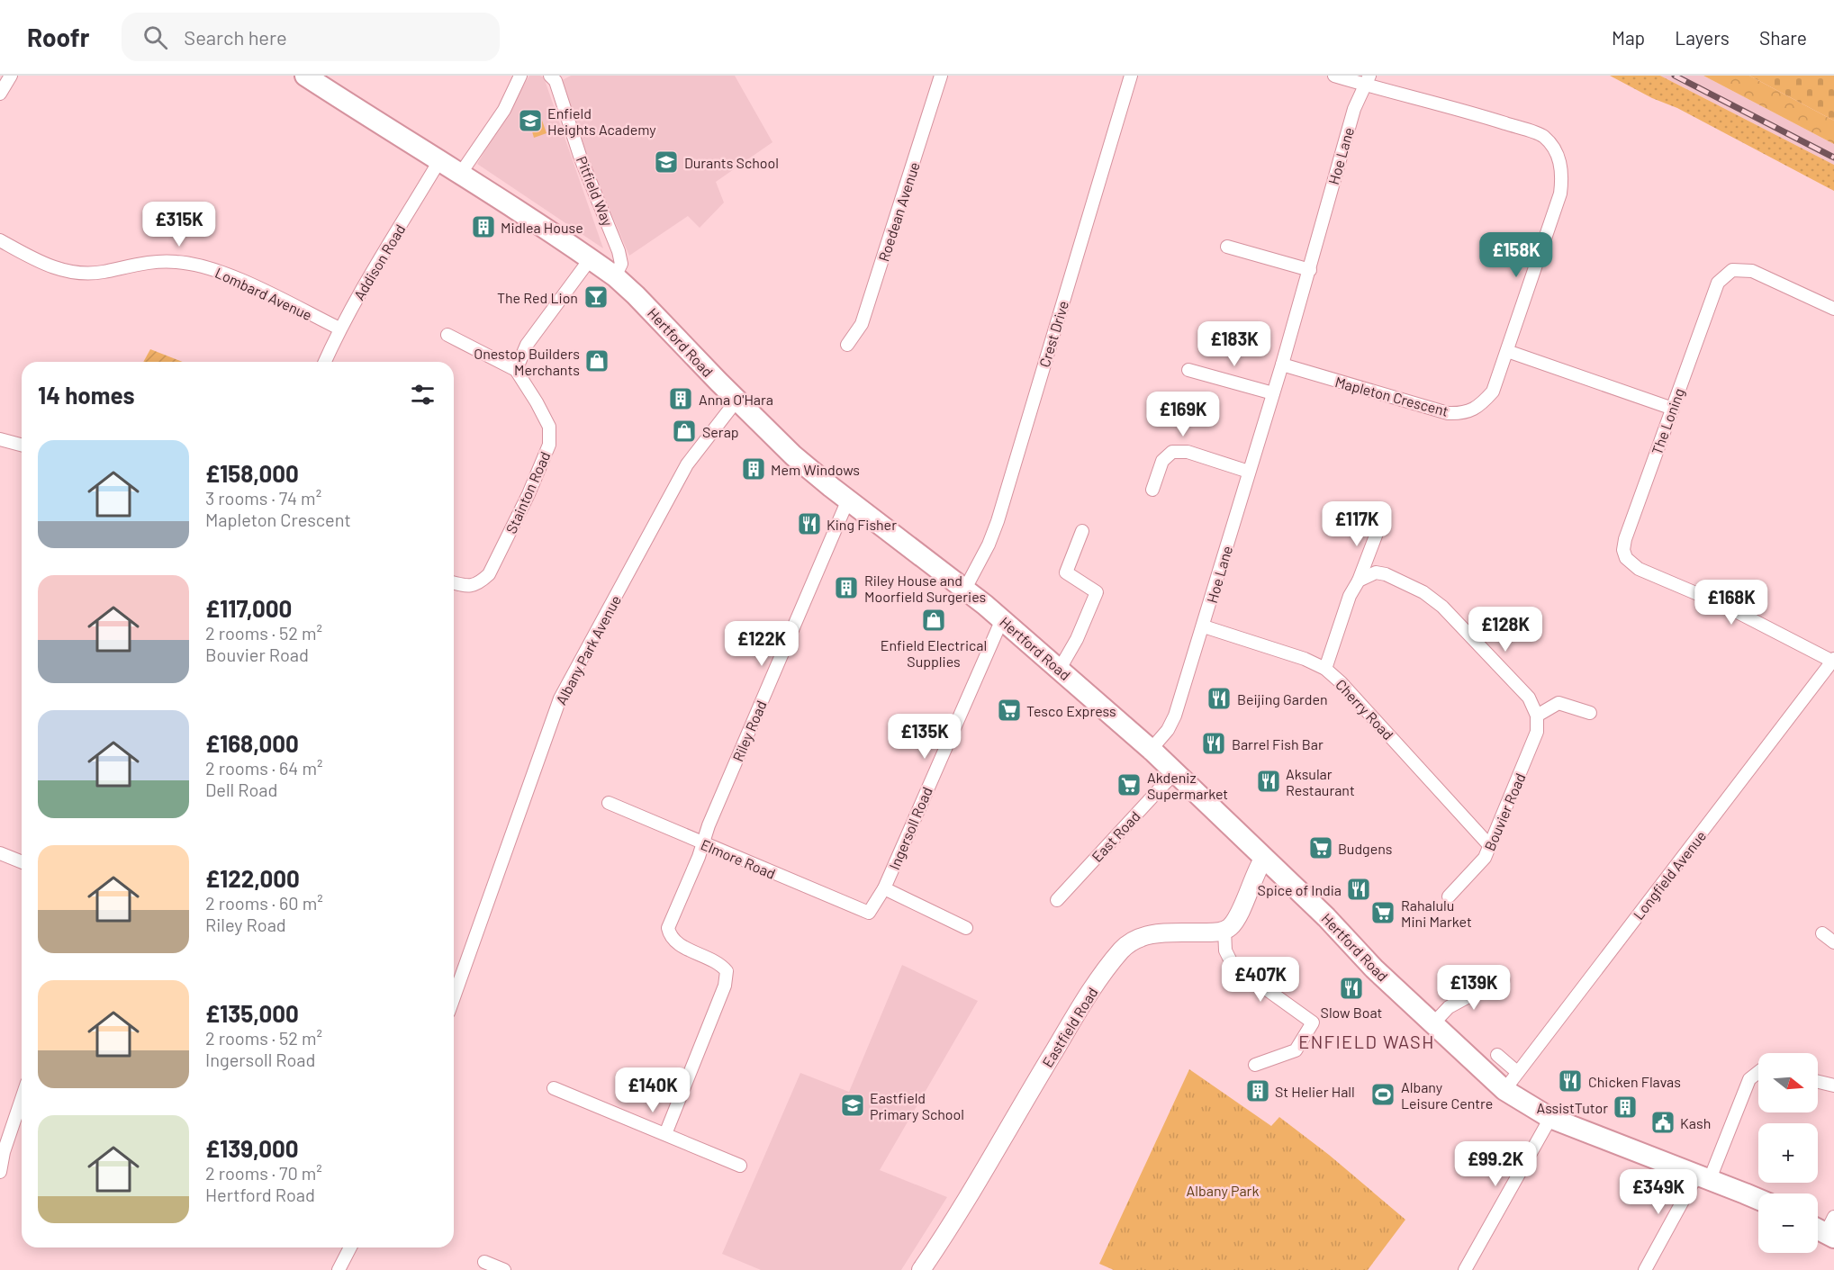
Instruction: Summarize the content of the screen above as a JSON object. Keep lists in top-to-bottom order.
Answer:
{
  "streets": {
    "main road": ["Hertford Road"],
    "street": [
      "Hoe Lane",
      "Pitfield Way",
      "Roedean Avenue",
      "Addison Road",
      "Lombard Avenue",
      "Crest Drive",
      "Mapleton Crescent",
      "The Loning",
      "Stainton Road",
      "Albany Park Avenue",
      "Cherry Road",
      "Riley Road",
      "Bouvier Road",
      "Ingersoll Road",
      "East Road",
      "Elmore Road",
      "Longfield Avenue",
      "Eastfield Road"
    ]
  },
  "crossings": [
    ["Hoe Lane", "Hertford Road"],
    ["Hoe Lane", "Mapleton Crescent"],
    ["Hoe Lane", "Cherry Road"],
    ["Pitfield Way", "Hertford Road"],
    ["Addison Road", "Lombard Avenue"],
    ["Addison Road", "Hertford Road"],
    ["Crest Drive", "Hertford Road"],
    ["Hertford Road", "Albany Park Avenue"],
    ["Hertford Road", "Riley Road"],
    ["Hertford Road", "Ingersoll Road"],
    ["Hertford Road", "East Road"],
    ["Hertford Road", "Longfield Avenue"],
    ["The Loning", "Longfield Avenue"],
    ["Cherry Road", "Bouvier Road"],
    ["Riley Road", "Elmore Road"],
    ["Ingersoll Road", "Elmore Road"]
  ],
  "districts": ["ENFIELD WASH"],
  "parks": ["Albany Park"],
  "places": {
    "school or university": ["Enfield Heights Academy", "Durants School", "Eastfield Primary School"],
    "building": [
      "Midlea House",
      "Anna O'Hara",
      "Mem Windows",
      "Riley House and Moorfield Surgeries",
      "St Helier Hall",
      "AssistTutor"
    ],
    "bar": ["The Red Lion"],
    "shop": ["Onestop Builders Merchants", "Serap", "Enfield Electrical Supplies"],
    "restaurant": [
      "King Fisher",
      "Beijing Garden",
      "Barrel Fish Bar",
      "Aksular Restaurant",
      "Spice of India",
      "Slow Boat",
      "Chicken Flavas"
    ],
    "supermarket": [
      "Tesco Express",
      "Akdeniz Supermarket",
      "Budgens",
      "Rahalulu Mini Market"
    ],
    "sports": ["Albany Leisure Centre"],
    "public building": ["Kash"]
  },
  "north": "right",
  "page": {
    "header": "Roofr",
    "search": "Search here",
    "nav": ["Map", "Layers", "Share"],
    "price": [
      "£315K",
      "£158K",
      "£183K",
      "£169K",
      "£117K",
      "£168K",
      "£128K",
      "£122K",
      "£135K",
      "£407K",
      "£139K",
      "£140K",
      "£99.2K",
      "£349K"
    ],
    "heading": "14 homes",
    "list": [
      {
        "name": "£158,000",
        "note": "3 rooms · 74 m² · Mapleton Crescent"
      },
      {
        "name": "£117,000",
        "note": "2 rooms · 52 m² · Bouvier Road"
      },
      {
        "name": "£168,000",
        "note": "2 rooms · 64 m² · Dell Road"
      },
      {
        "name": "£122,000",
        "note": "2 rooms · 60 m² · Riley Road"
      },
      {
        "name": "£135,000",
        "note": "2 rooms · 52 m² · Ingersoll Road"
      },
      {
        "name": "£139,000",
        "note": "2 rooms · 70 m² · Hertford Road"
      }
    ],
    "map_buttons": ["+", "−"]
  }
}
